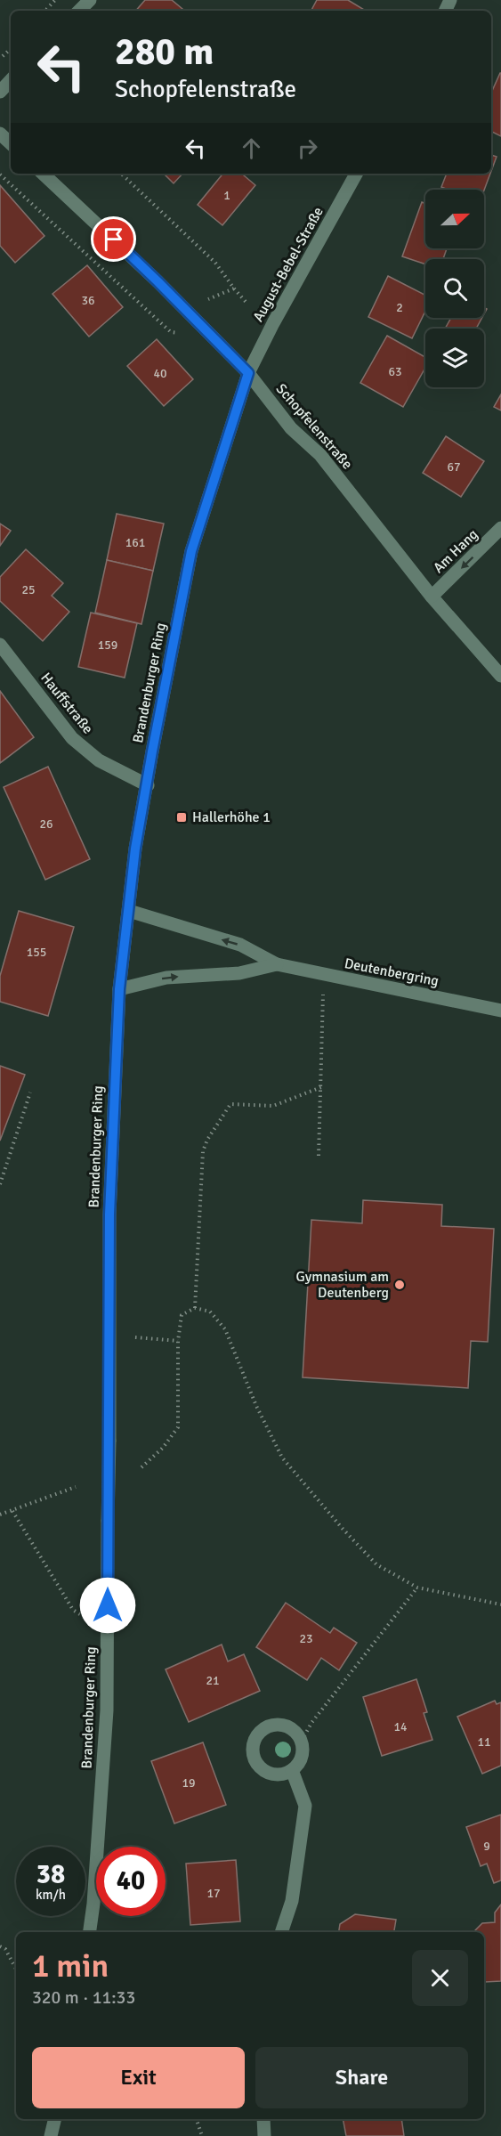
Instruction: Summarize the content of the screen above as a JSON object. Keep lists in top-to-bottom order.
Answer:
{
  "streets": {
    "street": [
      "August-Bebel-Straße",
      "Schopfelenstraße",
      "Am Hang",
      "Brandenburger Ring",
      "Hauffstraße",
      "Deutenbergring"
    ]
  },
  "crossings": [
    ["August-Bebel-Straße", "Schopfelenstraße"],
    ["August-Bebel-Straße", "Brandenburger Ring"],
    ["Schopfelenstraße", "Am Hang"],
    ["Schopfelenstraße", "Brandenburger Ring"],
    ["Brandenburger Ring", "Hauffstraße"],
    ["Brandenburger Ring", "Deutenbergring"]
  ],
  "one_way": ["Am Hang"],
  "places": {
    "transit": ["Hallerhöhe 1"],
    "other": ["Gymnasium am Deutenberg"]
  },
  "house_numbers": [
    "1",
    "36",
    "2",
    "63",
    "40",
    "67",
    "161",
    "25",
    "159",
    "26",
    "155",
    "23",
    "21",
    "14",
    "11",
    "19",
    "9",
    "17"
  ],
  "north": "right",
  "page": {
    "turn": ["280 m", "Schopfelenstraße"],
    "speed": "38 km/h",
    "limit": "40",
    "heading": ["1 min", "320 m · 11:33"],
    "buttons": ["Exit", "Share"]
  }
}
